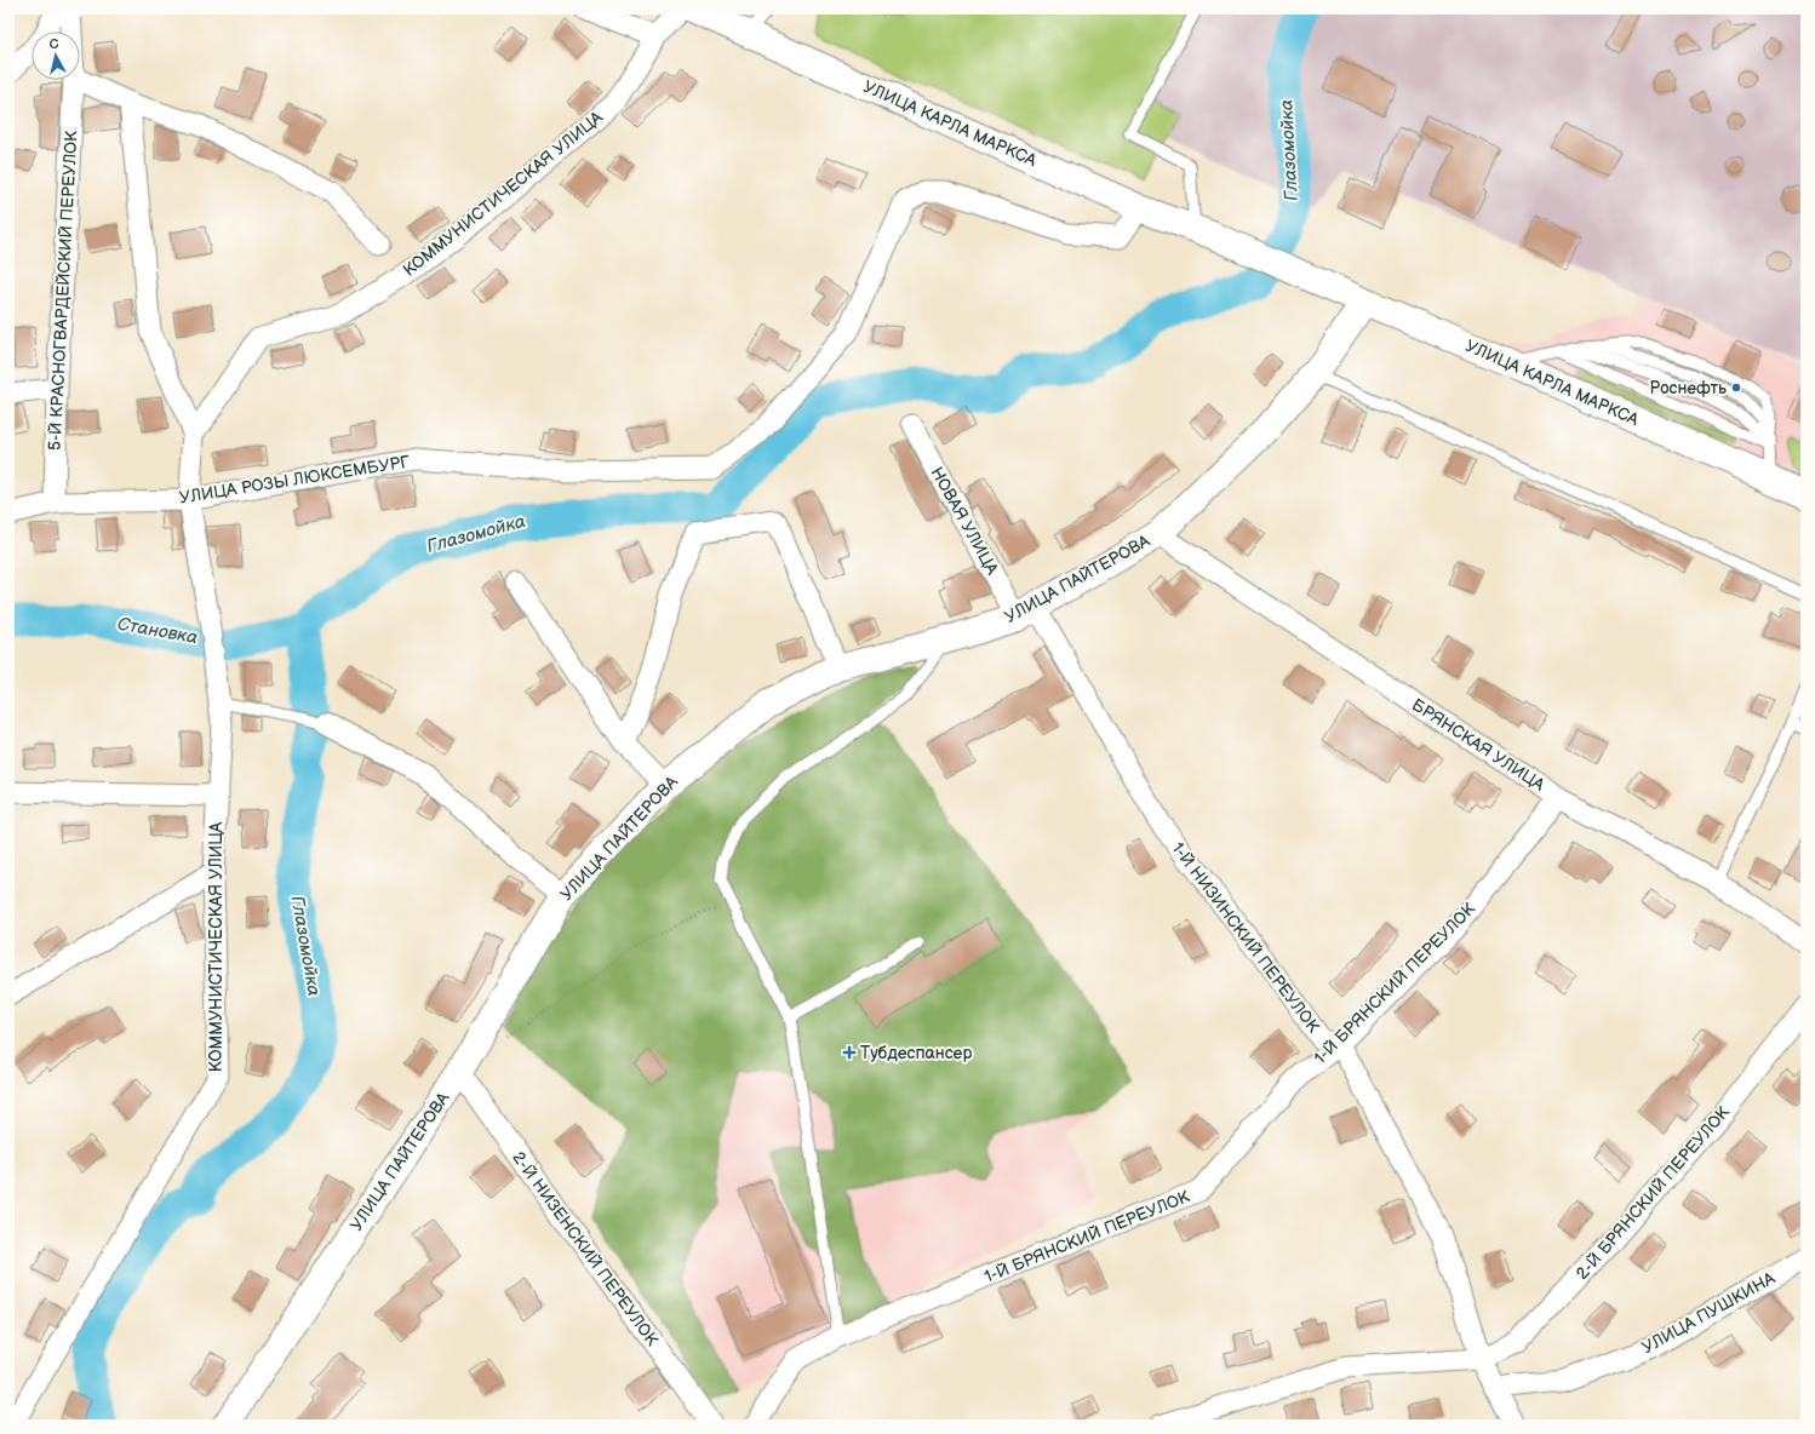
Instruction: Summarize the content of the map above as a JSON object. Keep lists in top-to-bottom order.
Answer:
{
  "streets": {
    "main road": ["УЛИЦА КАРЛА МАРКСА", "УЛИЦА ПАЙТЕРОВА"],
    "street": [
      "КОММУНИСТИЧЕСКАЯ УЛИЦА",
      "5-Й КРАСНОГВАРДЕЙСКИЙ ПЕРЕУЛОК",
      "УЛИЦА РОЗЫ ЛЮКСЕМБУРГ",
      "НОВАЯ УЛИЦА",
      "БРЯНСКАЯ УЛИЦА",
      "1-Й НИЗИНСКИЙ ПЕРЕУЛОК",
      "1-Й БРЯНСКИЙ ПЕРЕУЛОК",
      "2-Й БРЯНСКИЙ ПЕРЕУЛОК",
      "2-Й НИЗЕНСКИЙ ПЕРЕУЛОК",
      "УЛИЦА ПУШКИНА"
    ]
  },
  "crossings": [
    ["УЛИЦА КАРЛА МАРКСА", "УЛИЦА РОЗЫ ЛЮКСЕМБУРГ"],
    ["УЛИЦА КАРЛА МАРКСА", "УЛИЦА ПАЙТЕРОВА"],
    ["КОММУНИСТИЧЕСКАЯ УЛИЦА", "УЛИЦА РОЗЫ ЛЮКСЕМБУРГ"],
    ["5-Й КРАСНОГВАРДЕЙСКИЙ ПЕРЕУЛОК", "УЛИЦА РОЗЫ ЛЮКСЕМБУРГ"],
    ["НОВАЯ УЛИЦА", "УЛИЦА ПАЙТЕРОВА"],
    ["НОВАЯ УЛИЦА", "1-Й НИЗИНСКИЙ ПЕРЕУЛОК"],
    ["УЛИЦА ПАЙТЕРОВА", "БРЯНСКАЯ УЛИЦА"],
    ["УЛИЦА ПАЙТЕРОВА", "1-Й НИЗИНСКИЙ ПЕРЕУЛОК"],
    ["УЛИЦА ПАЙТЕРОВА", "2-Й НИЗЕНСКИЙ ПЕРЕУЛОК"],
    ["БРЯНСКАЯ УЛИЦА", "1-Й БРЯНСКИЙ ПЕРЕУЛОК"],
    ["1-Й НИЗИНСКИЙ ПЕРЕУЛОК", "1-Й БРЯНСКИЙ ПЕРЕУЛОК"],
    ["1-Й НИЗИНСКИЙ ПЕРЕУЛОК", "2-Й БРЯНСКИЙ ПЕРЕУЛОК"],
    ["1-Й НИЗИНСКИЙ ПЕРЕУЛОК", "УЛИЦА ПУШКИНА"]
  ],
  "water": ["Глазомойка", "Становка"],
  "places": {
    "other": ["Роснефть"],
    "health": ["Тубдеспансер"]
  },
  "north": "top"
}
